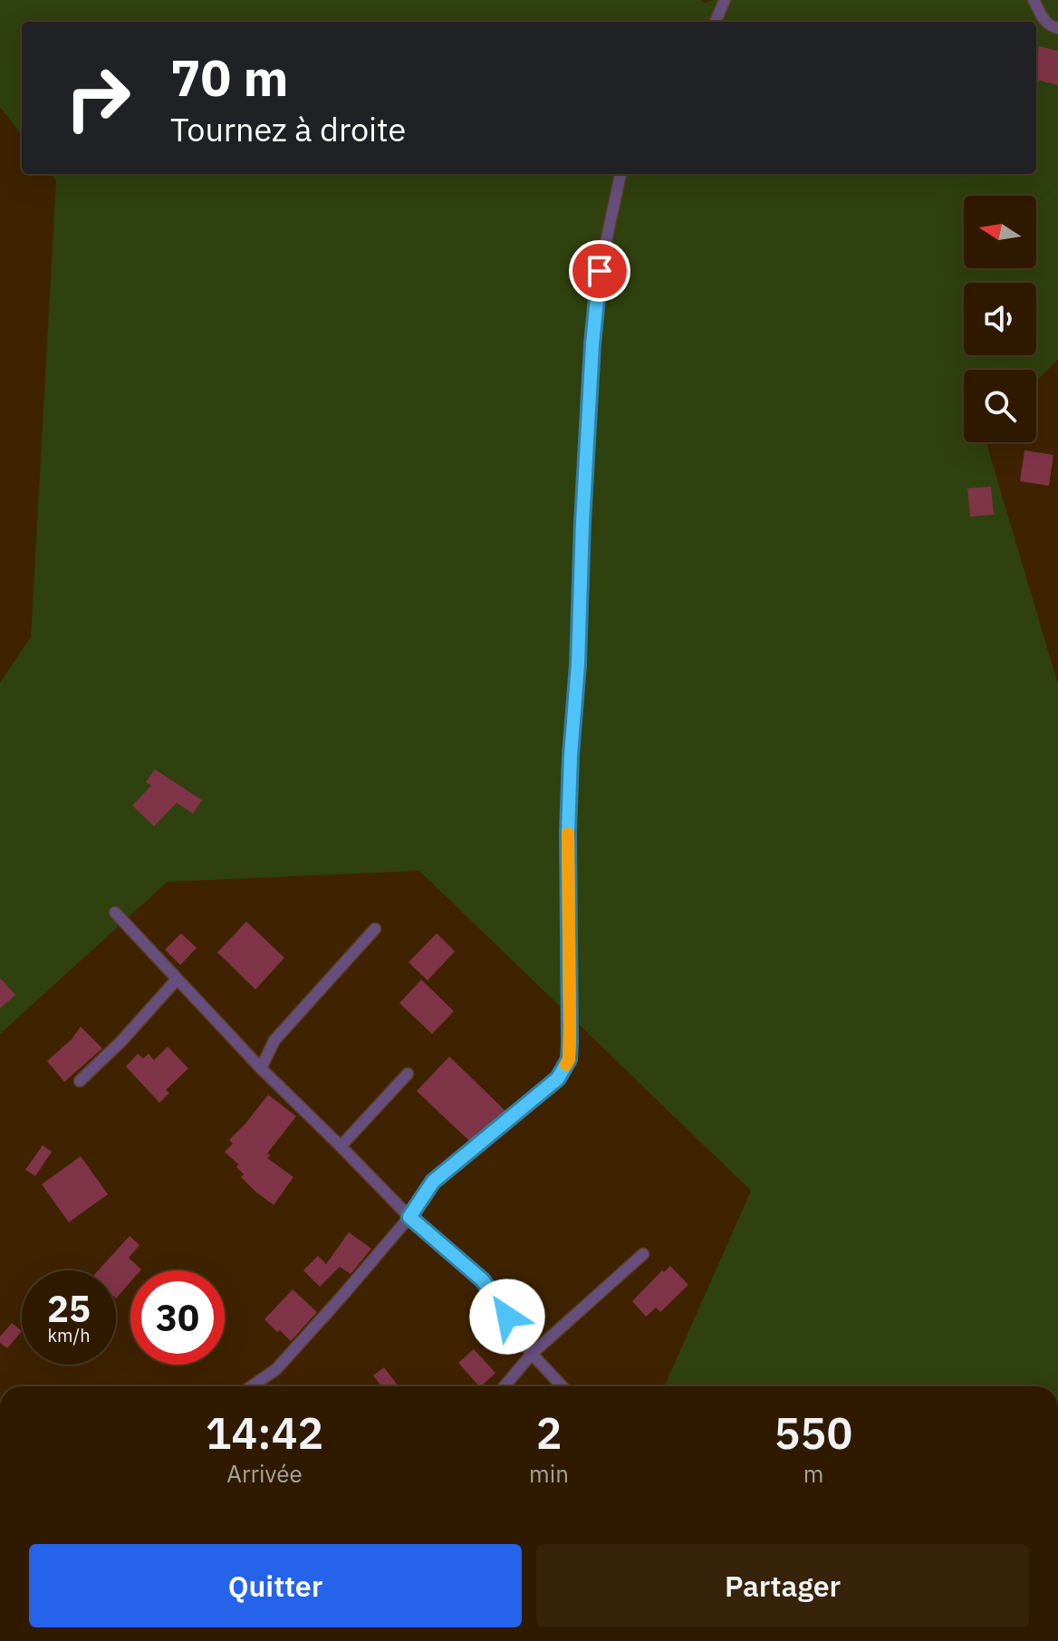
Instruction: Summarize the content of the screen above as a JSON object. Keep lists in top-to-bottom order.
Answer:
{
  "north": "left",
  "page": {
    "turn": ["70 m", "Tournez à droite"],
    "speed": "25 km/h",
    "limit": "30",
    "eta": [
      "14:42",
      "Arrivée",
      "2",
      "min",
      "550",
      "m"
    ],
    "buttons": ["Quitter", "Partager"]
  }
}
